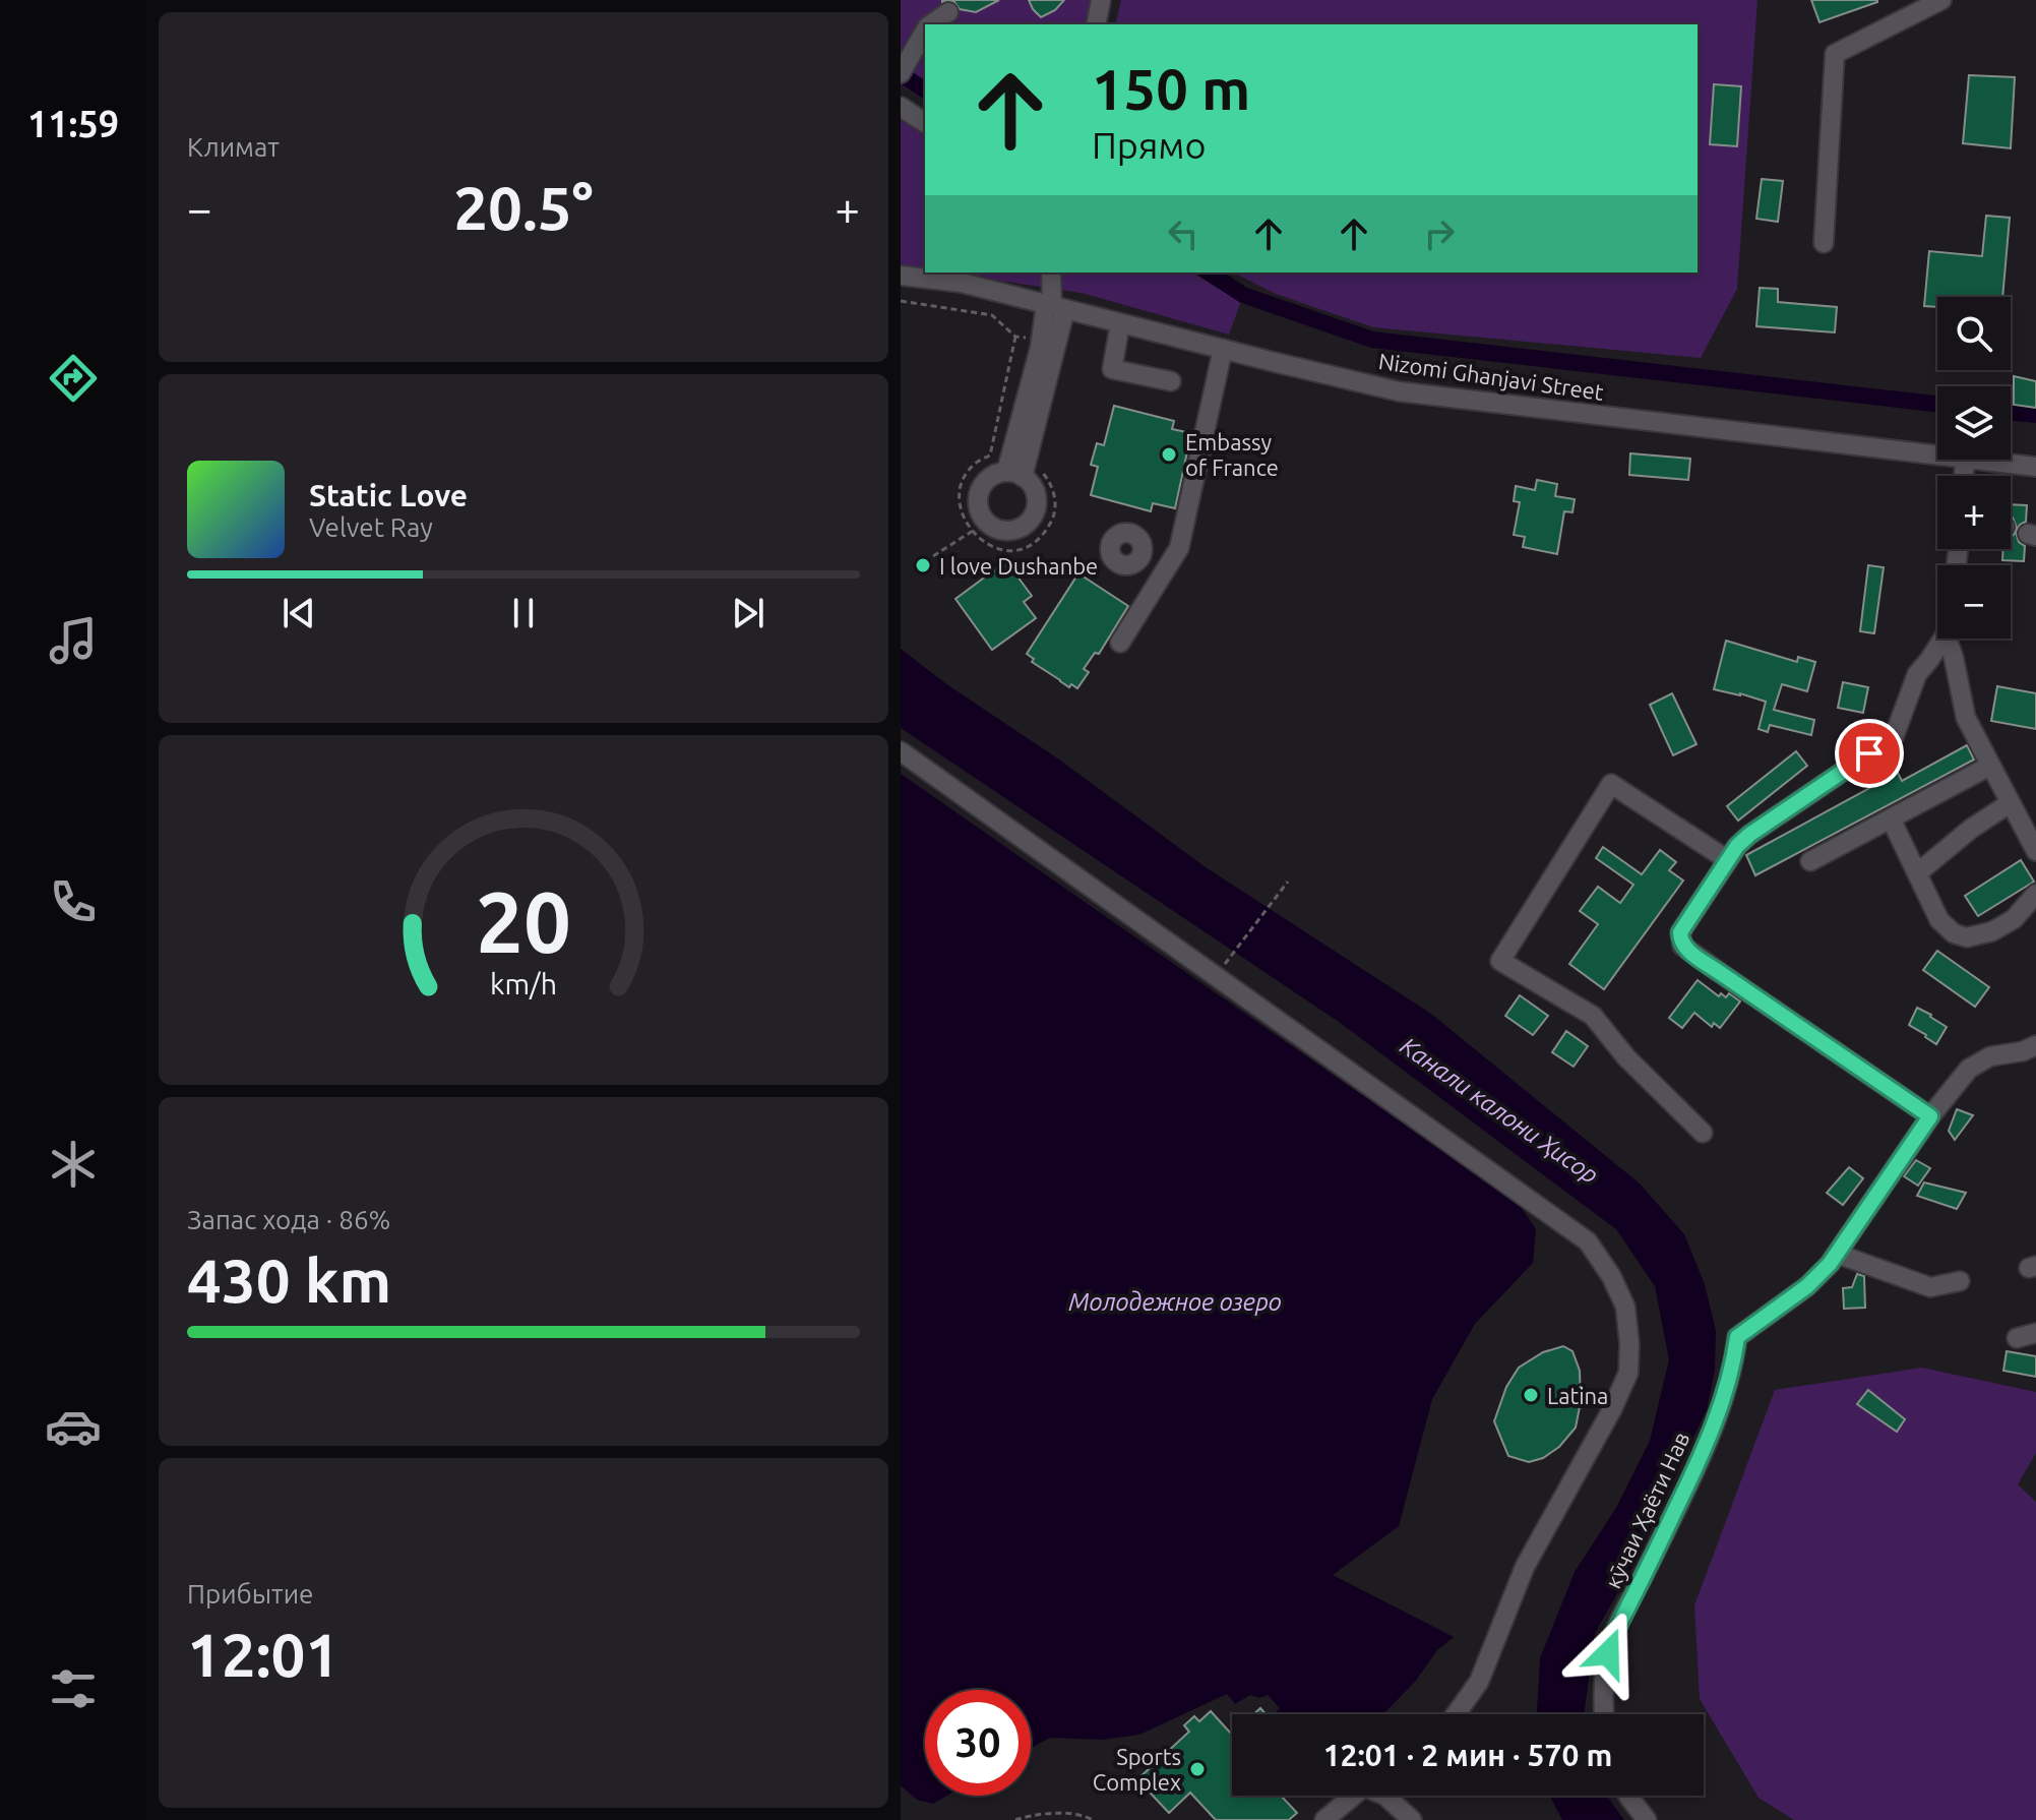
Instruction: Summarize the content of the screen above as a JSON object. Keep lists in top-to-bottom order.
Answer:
{
  "streets": {
    "street": ["Nizomi Ghanjavi Street", "кӯчаи Ҳаёти Нав"]
  },
  "water": ["Канали калони Ҳисор", "Молодежное озеро"],
  "places": [
    "Embassy of France",
    "I love Dushanbe",
    "Latina",
    "Sports Complex"
  ],
  "page": {
    "tabs": "11:59",
    "tile": [
      "Климат",
      ["Запас хода · 86%", "430 km"],
      ["Прибытие", "12:01"]
    ],
    "turn": ["150 m", "Прямо"],
    "heat": ["−", "20.5°", "+"],
    "map_buttons": ["+", "−"],
    "song": ["Static Love", "Velvet Ray"],
    "limit": "30",
    "trip": "12:01 · 2 мин · 570 m",
    "gauge": ["20", "km/h"]
  }
}
